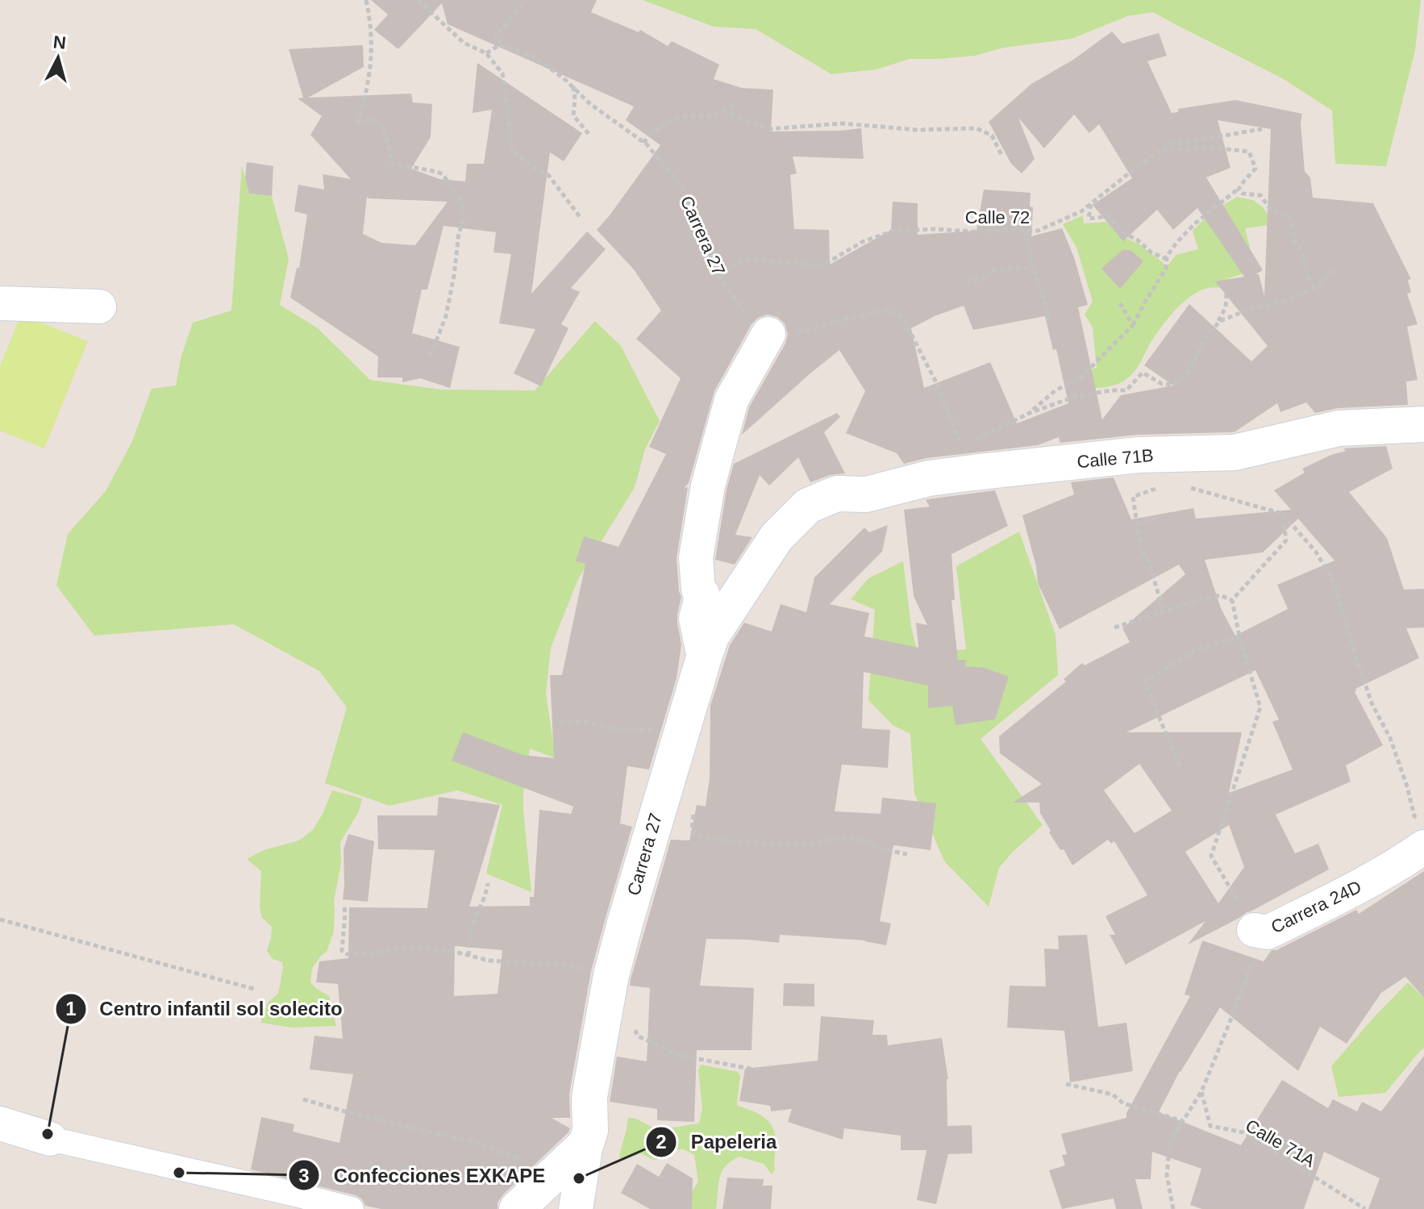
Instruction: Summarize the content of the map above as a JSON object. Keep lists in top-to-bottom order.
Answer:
{
  "streets": {
    "street": ["Carrera 27", "Calle 71B", "Carrera 24D"],
    "path": ["Calle 72", "Calle 71A"]
  },
  "crossings": [
    ["Calle 72", "Carrera 27"],
    ["Carrera 27", "Calle 71B"],
    ["Carrera 24D", "Calle 71A"]
  ],
  "places": ["Centro infantil sol solecito", "Confecciones EXKAPE", "Papeleria"],
  "north": "top"
}
